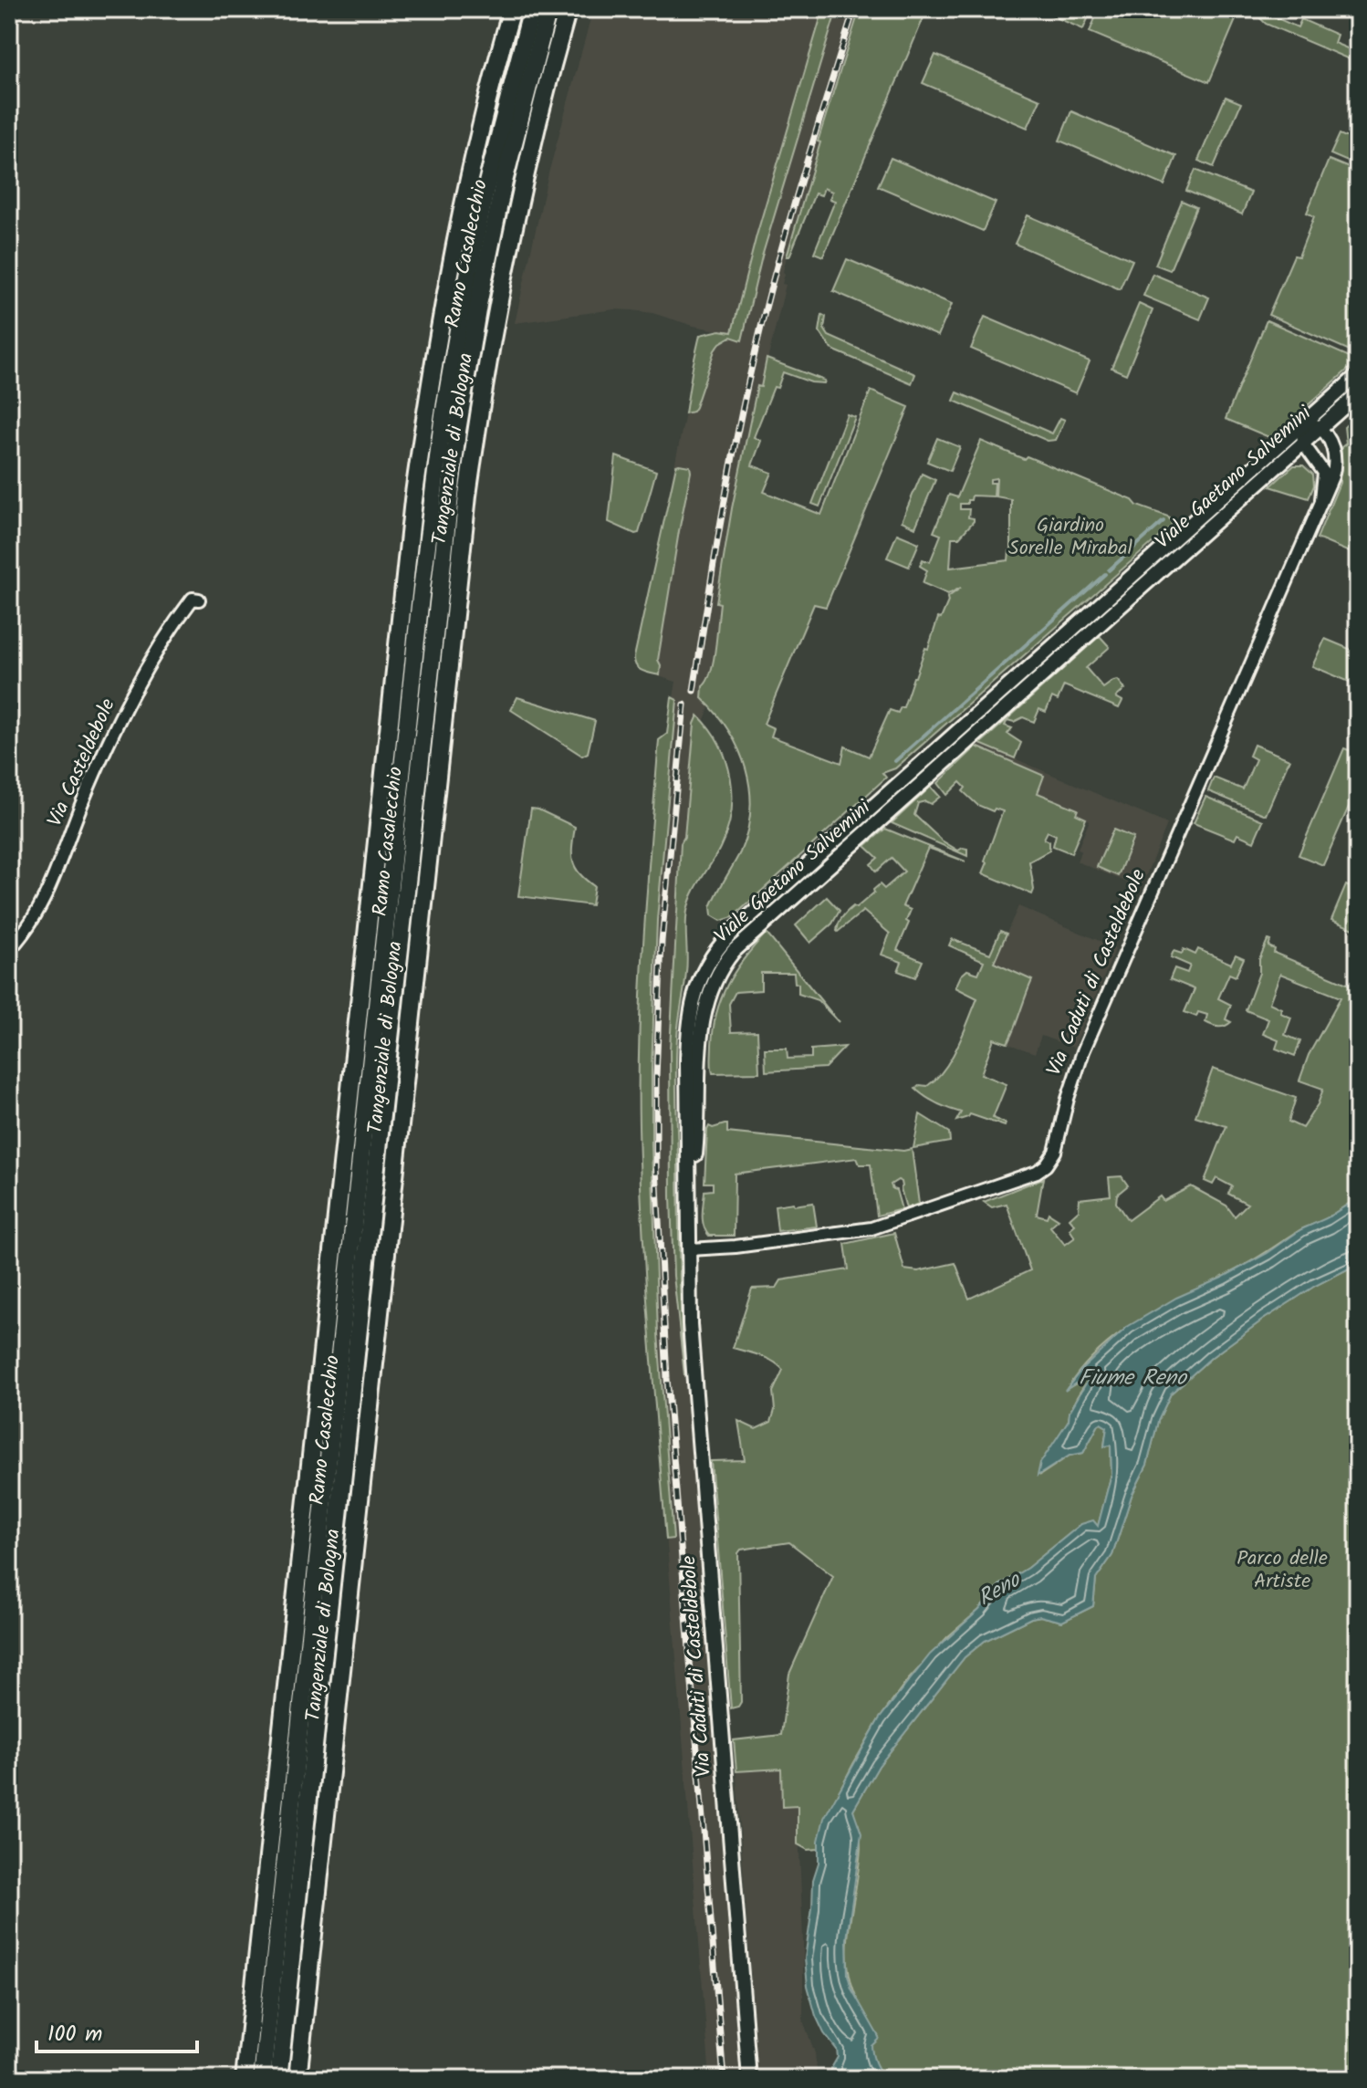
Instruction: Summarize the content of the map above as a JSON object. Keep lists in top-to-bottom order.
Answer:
{
  "streets": {
    "highway": ["Ramo Casalecchio", "Tangenziale di Bologna"],
    "main road": ["Viale Gaetano Salvemini", "Via Caduti di Casteldebole"],
    "street": ["Via Casteldebole"]
  },
  "crossings": [
    ["Viale Gaetano Salvemini", "Via Caduti di Casteldebole"]
  ],
  "water": ["Fiume Reno", "Reno"],
  "parks": ["Giardino Sorelle Mirabal", "Parco delle Artiste"],
  "scale_bar": "100 m"
}
